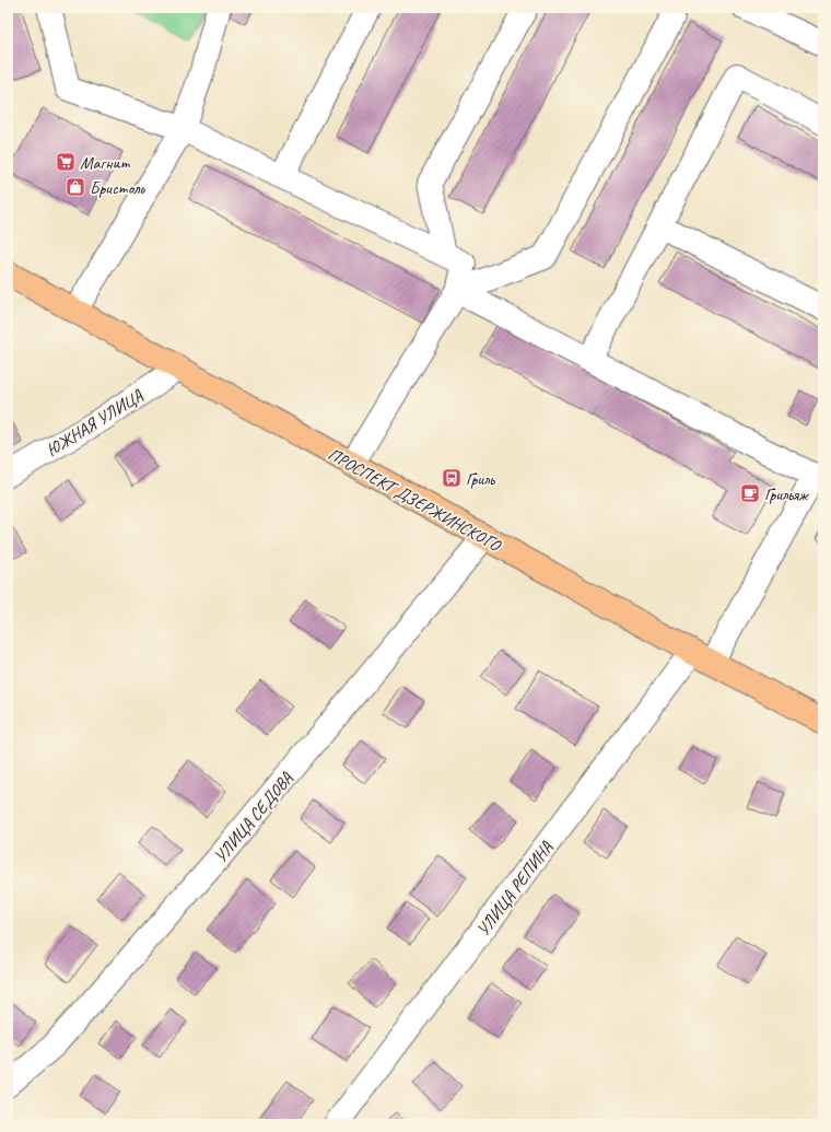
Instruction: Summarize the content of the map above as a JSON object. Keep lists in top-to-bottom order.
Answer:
{
  "streets": {
    "main road": ["ПРОСПЕКТ ДЗЕРЖИНСКОГО"],
    "street": ["ЮЖНАЯ УЛИЦА", "УЛИЦА СЕДОВА", "УЛИЦА РЕПИНА"]
  },
  "crossings": [
    ["ЮЖНАЯ УЛИЦА", "ПРОСПЕКТ ДЗЕРЖИНСКОГО"],
    ["ПРОСПЕКТ ДЗЕРЖИНСКОГО", "УЛИЦА СЕДОВА"],
    ["ПРОСПЕКТ ДЗЕРЖИНСКОГО", "УЛИЦА РЕПИНА"]
  ],
  "places": {
    "supermarket": ["Магнит"],
    "shop": ["Бристоль"],
    "bus stop": ["Гриль"],
    "cafe": ["Грильяж"]
  }
}
